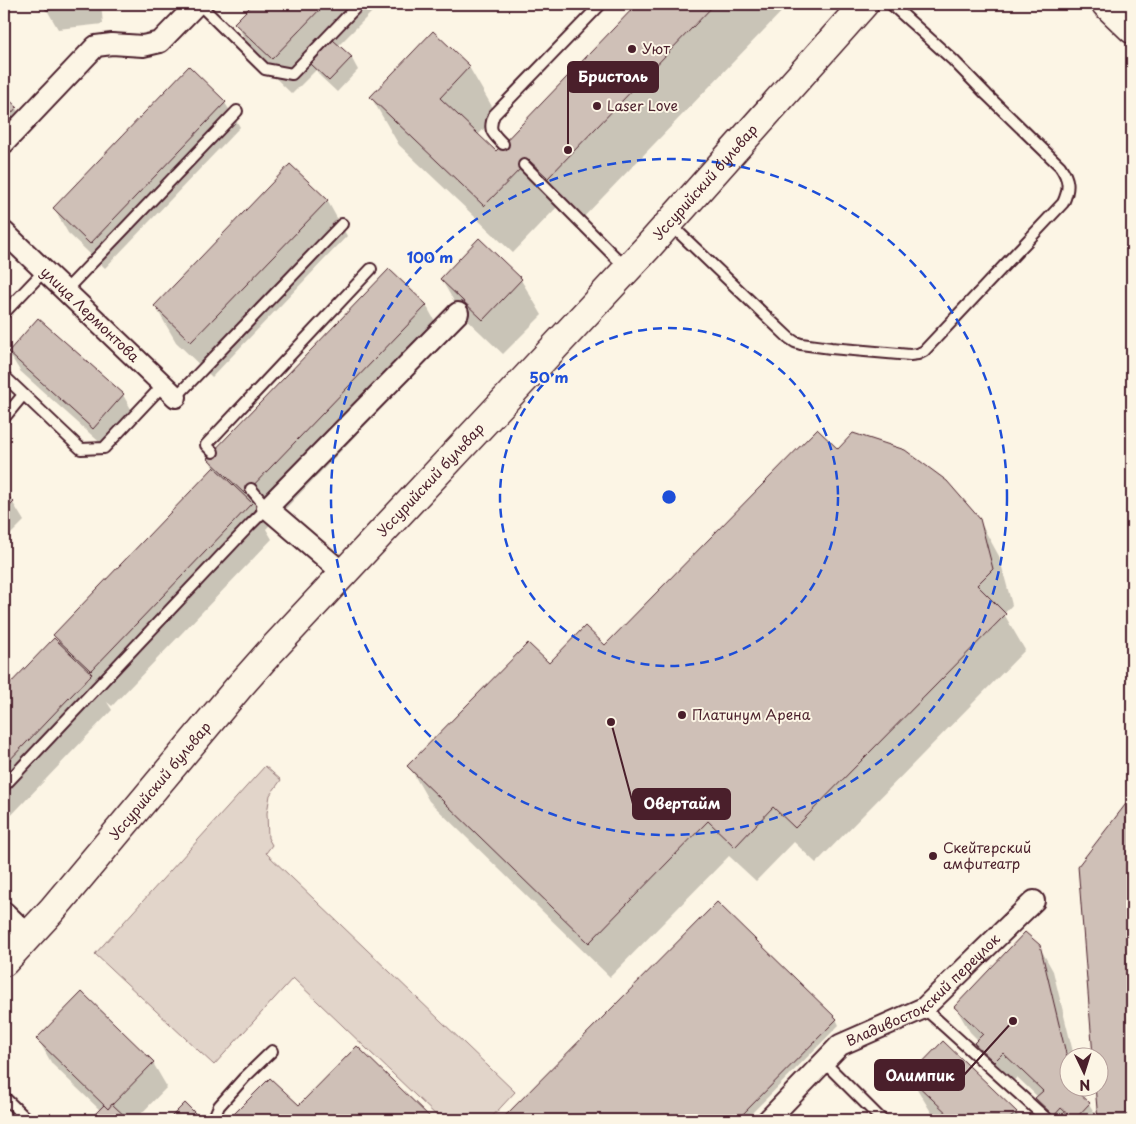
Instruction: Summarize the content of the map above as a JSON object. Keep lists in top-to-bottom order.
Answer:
{
  "streets": {
    "street": ["Уссурийский бульвар", "улица Лермонтова", "Владивостокский переулок"]
  },
  "places": [
    "Уют",
    "Laser Love",
    "Бристоль",
    "Платинум Арена",
    "Овертайм",
    "Скейтерский амфитеатр",
    "Олимпик"
  ],
  "north": "bottom",
  "rings": ["100 m", "50 m"]
}
